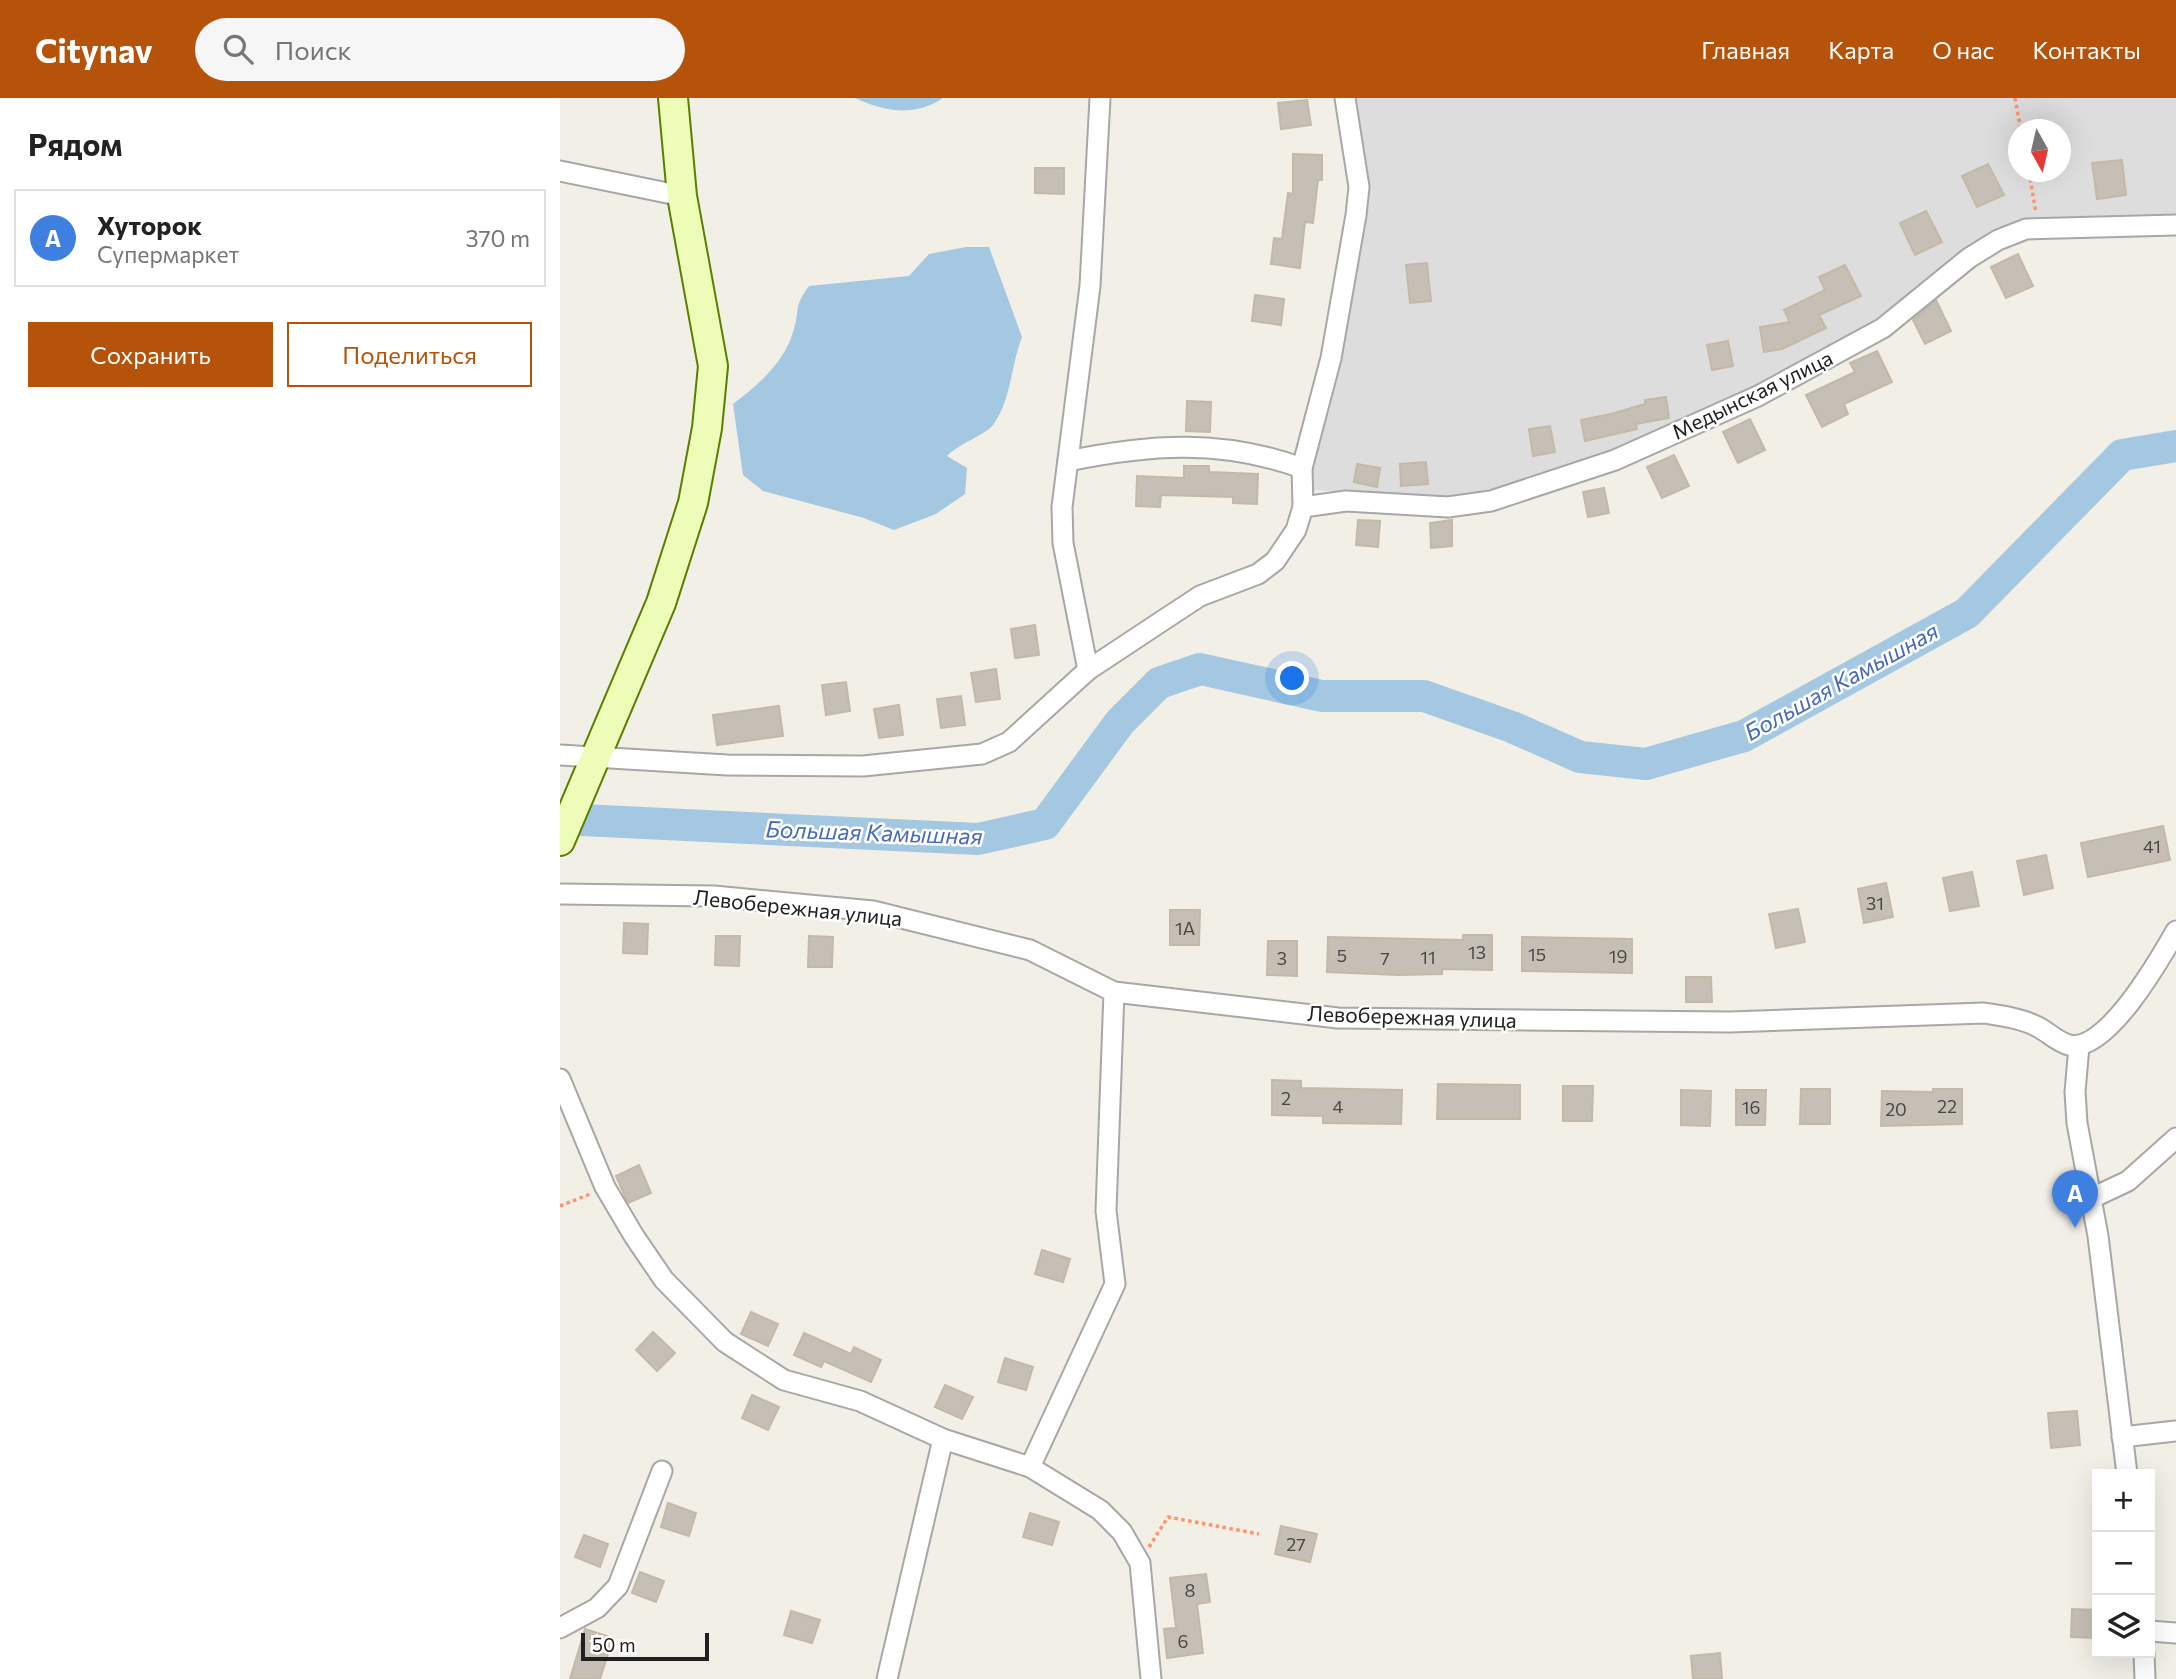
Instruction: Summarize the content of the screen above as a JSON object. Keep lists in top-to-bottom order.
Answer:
{
  "streets": {
    "street": ["Медынская улица", "Левобережная улица"]
  },
  "water": ["Большая Камышная"],
  "house_numbers": [
    "41",
    "31",
    "1А",
    "13",
    "15",
    "5",
    "19",
    "11",
    "3",
    "7",
    "2",
    "4",
    "22",
    "16",
    "20",
    "27",
    "8",
    "6"
  ],
  "scale_bar": "50 m",
  "north": "bottom",
  "page": {
    "header": "Citynav",
    "search": "Поиск",
    "nav": [
      "Главная",
      "Карта",
      "О нас",
      "Контакты"
    ],
    "heading": "Рядом",
    "list": [
      {
        "mark": "A",
        "name": "Хуторок",
        "note": "Супермаркет",
        "value": "370 m"
      }
    ],
    "buttons": ["Сохранить", "Поделиться"],
    "pins": "A",
    "map_buttons": ["+", "−"],
    "scale": "50 m"
  }
}
